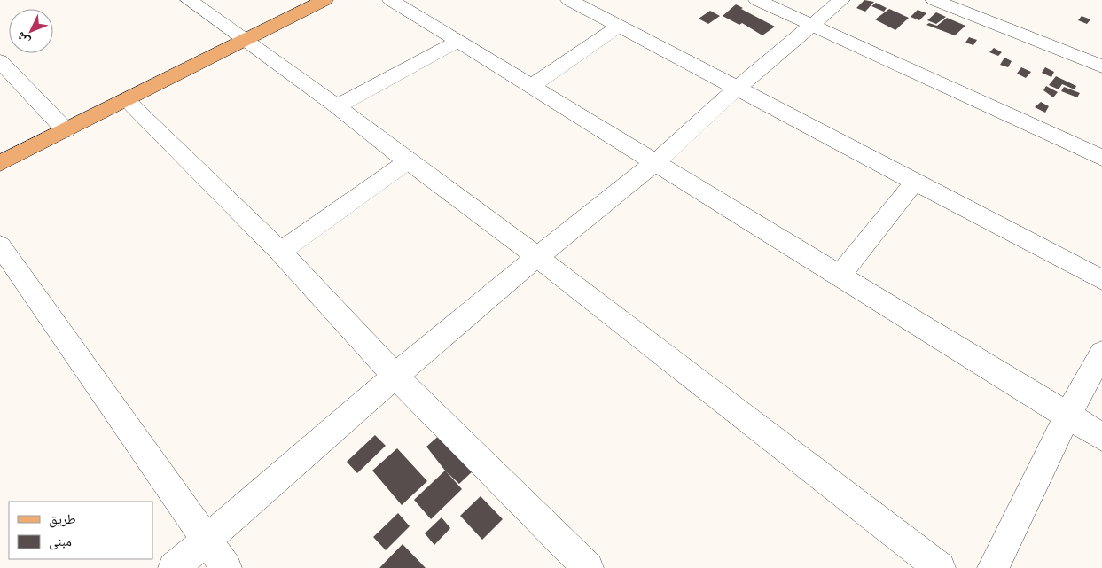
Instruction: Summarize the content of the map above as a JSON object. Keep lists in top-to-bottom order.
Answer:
{
  "legend": ["طريق", "مبنى"],
  "north": "bottom left"
}
